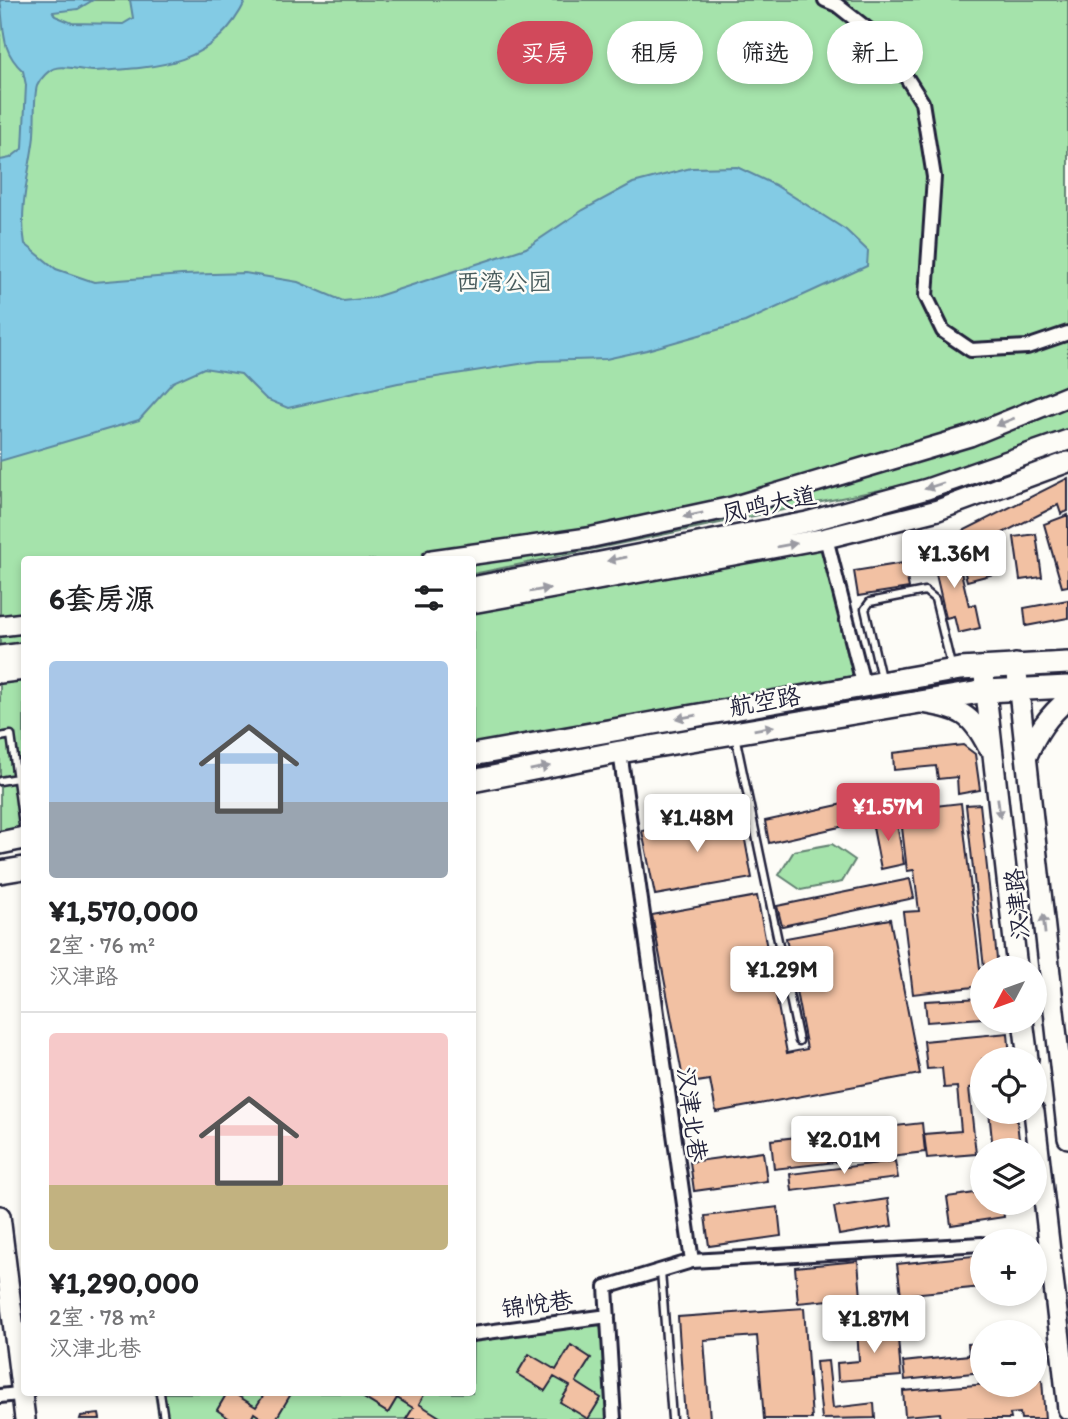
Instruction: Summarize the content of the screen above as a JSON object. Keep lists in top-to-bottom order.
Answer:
{
  "streets": {
    "main road": ["航空路"],
    "street": [
      "凤鸣大道",
      "汉津路",
      "汉津北巷",
      "锦悦巷"
    ]
  },
  "crossings": [
    ["航空路", "汉津路"],
    ["航空路", "汉津北巷"]
  ],
  "parks": ["西湾公园"],
  "north": "bottom left",
  "page": {
    "chip": [
      "买房",
      "租房",
      "筛选",
      "新上"
    ],
    "price": [
      "¥1.36M",
      "¥1.57M",
      "¥1.48M",
      "¥1.29M",
      "¥2.01M",
      "¥1.87M"
    ],
    "heading": "6套房源",
    "list": [
      {
        "name": "¥1,570,000",
        "note": "2室 · 76 m² · 汉津路"
      },
      {
        "name": "¥1,290,000",
        "note": "2室 · 78 m² · 汉津北巷"
      }
    ],
    "map_buttons": ["+", "−"]
  }
}
